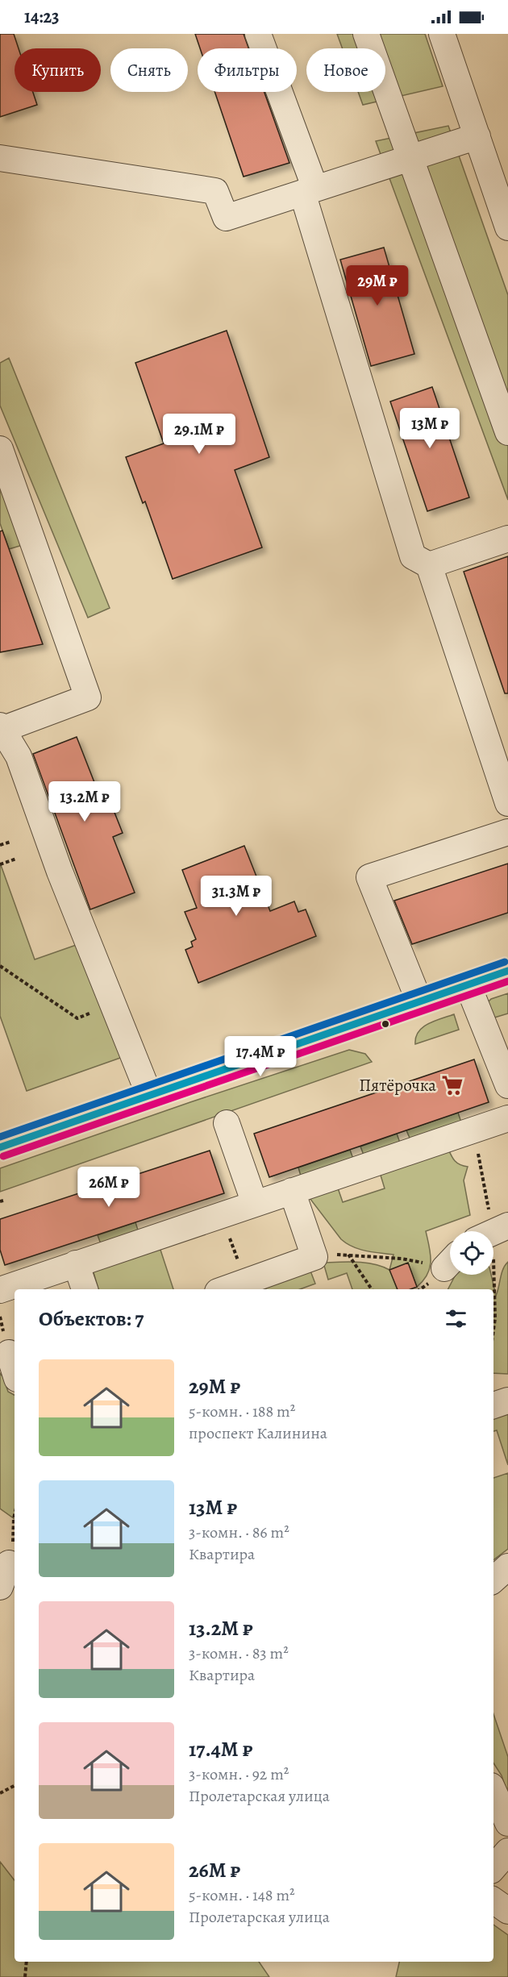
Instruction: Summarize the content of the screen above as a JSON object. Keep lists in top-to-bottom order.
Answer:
{
  "places": {
    "supermarket": ["Пятёрочка"]
  },
  "page": {
    "status": "14:23",
    "chip": [
      "Купить",
      "Снять",
      "Фильтры",
      "Новое"
    ],
    "price": [
      "29M ₽",
      "13M ₽",
      "29.1M ₽",
      "13.2M ₽",
      "31.3M ₽",
      "17.4M ₽",
      "26M ₽"
    ],
    "heading": "Объектов: 7",
    "list": [
      {
        "name": "29M ₽",
        "note": "5-комн. · 188 m² · проспект Калинина"
      },
      {
        "name": "13M ₽",
        "note": "3-комн. · 86 m² · Квартира"
      },
      {
        "name": "13.2M ₽",
        "note": "3-комн. · 83 m² · Квартира"
      },
      {
        "name": "17.4M ₽",
        "note": "3-комн. · 92 m² · Пролетарская улица"
      },
      {
        "name": "26M ₽",
        "note": "5-комн. · 148 m² · Пролетарская улица"
      }
    ]
  }
}
